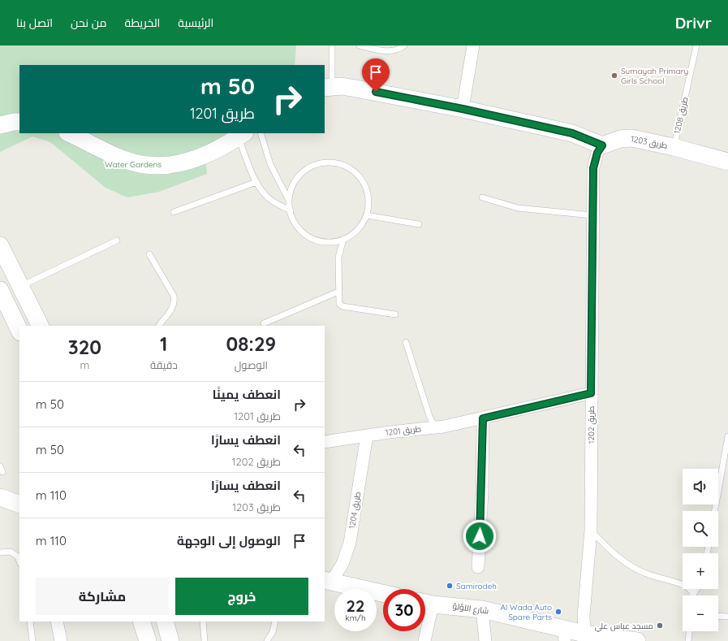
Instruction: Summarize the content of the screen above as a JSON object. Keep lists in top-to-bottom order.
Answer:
{
  "streets": {
    "street": [
      "طريق 1203",
      "طريق 1202",
      "طريق 1201",
      "طريق 1204",
      "شارع اللؤلؤ"
    ],
    "lane": ["طريق 1208"]
  },
  "crossings": [
    ["طريق 1208", "طريق 1203"],
    ["طريق 1203", "طريق 1202"],
    ["طريق 1202", "طريق 1201"],
    ["طريق 1202", "شارع اللؤلؤ"],
    ["طريق 1201", "طريق 1204"]
  ],
  "parks": ["Water Gardens"],
  "places": [
    "Sumayah Primary Girls School",
    "Samirodeh",
    "Al Wada Auto Spare Parts",
    "مسجد عباس علي"
  ],
  "page": {
    "header": "Drivr",
    "nav": [
      "الرئيسية",
      "الخريطة",
      "من نحن",
      "اتصل بنا"
    ],
    "turn": ["50 m", "طريق 1201"],
    "eta": [
      "08:29",
      "الوصول",
      "1",
      "دقيقة",
      "320",
      "m"
    ],
    "list": [
      {
        "name": "انعطف يمينًا",
        "note": "طريق 1201",
        "value": "50 m"
      },
      {
        "name": "انعطف يسارًا",
        "note": "طريق 1202",
        "value": "50 m"
      },
      {
        "name": "انعطف يسارًا",
        "note": "طريق 1203",
        "value": "110 m"
      },
      {
        "name": "الوصول إلى الوجهة",
        "value": "110 m"
      }
    ],
    "map_buttons": ["+", "−"],
    "buttons": ["خروج", "مشاركة"],
    "speed": "22 km/h",
    "limit": "30"
  }
}
